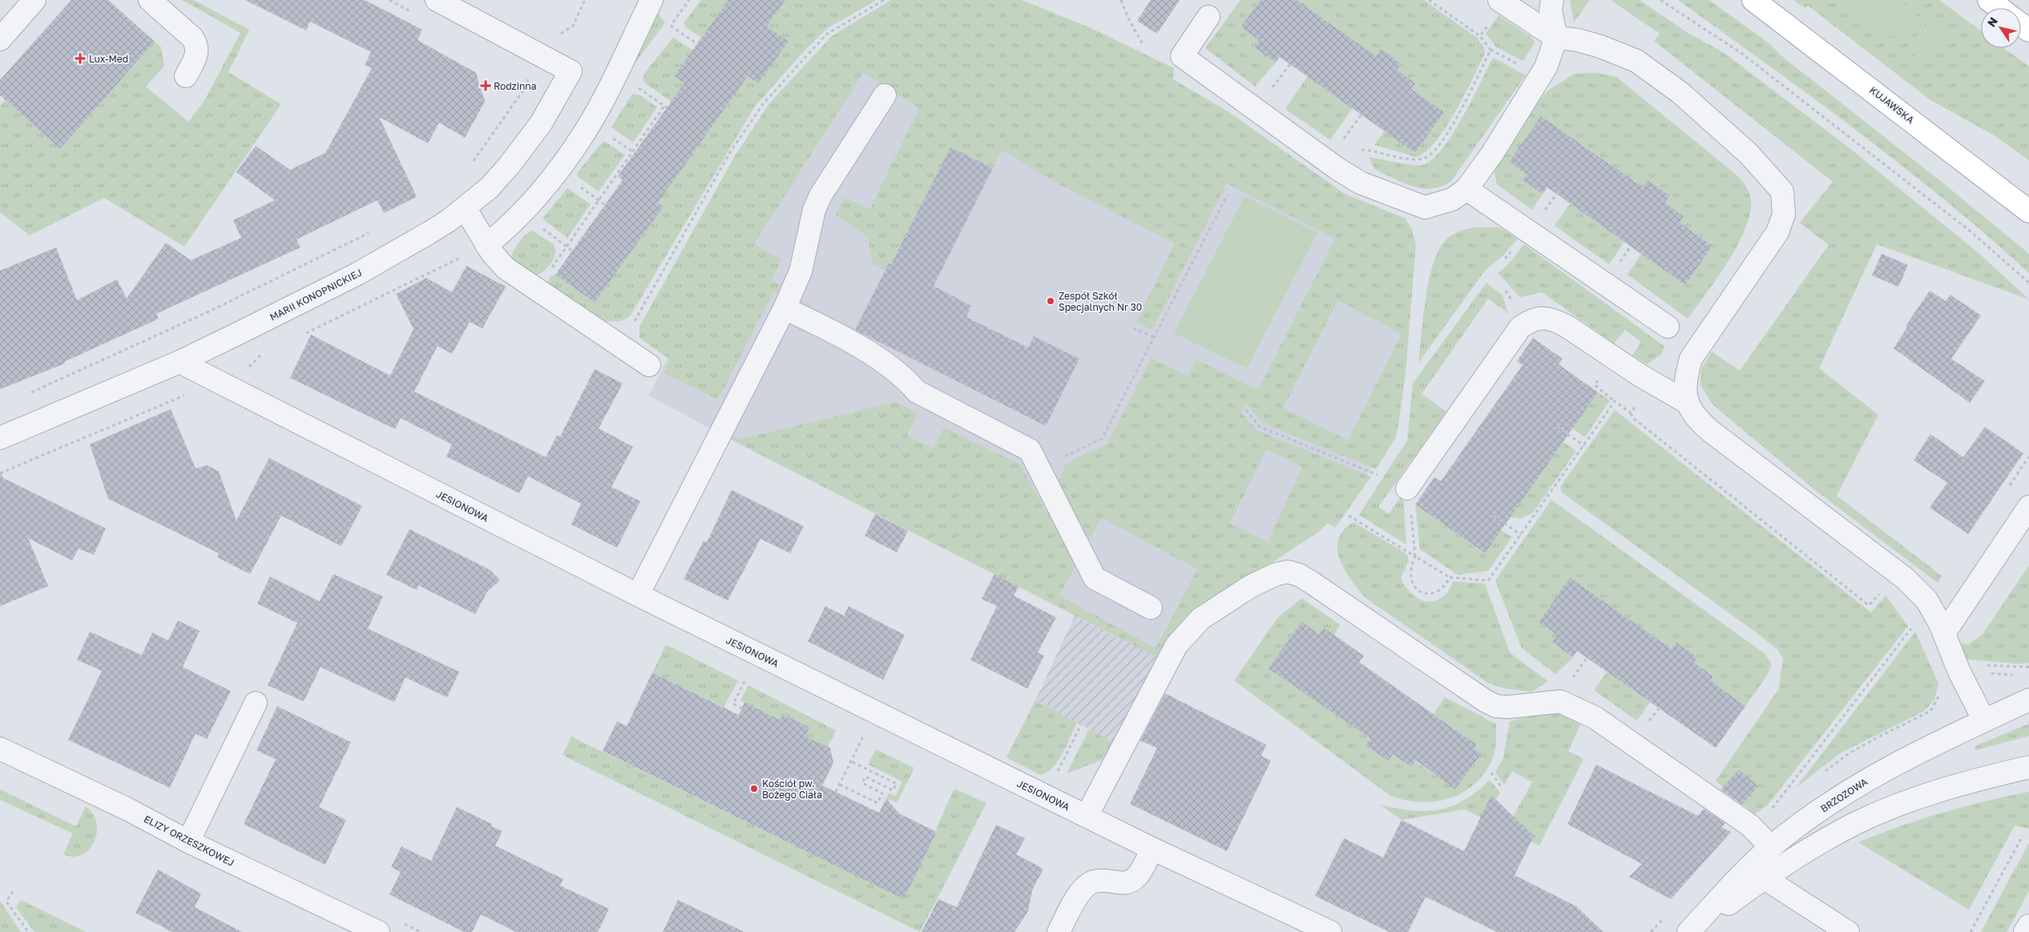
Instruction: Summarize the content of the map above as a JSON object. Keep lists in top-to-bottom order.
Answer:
{
  "streets": {
    "main road": ["KUJAWSKA"],
    "street": [
      "MARII KONOPNICKIEJ",
      "JESIONOWA",
      "BRZOZOWA",
      "ELIZY ORZESZKOWEJ"
    ]
  },
  "crossings": [
    ["MARII KONOPNICKIEJ", "JESIONOWA"]
  ],
  "places": {
    "health": ["Lux-Med", "Rodzinna"],
    "other": ["Zespół Szkół Specjalnych Nr 30", "Kościół pw. Bożego Ciała"]
  },
  "north": "top left"
}
